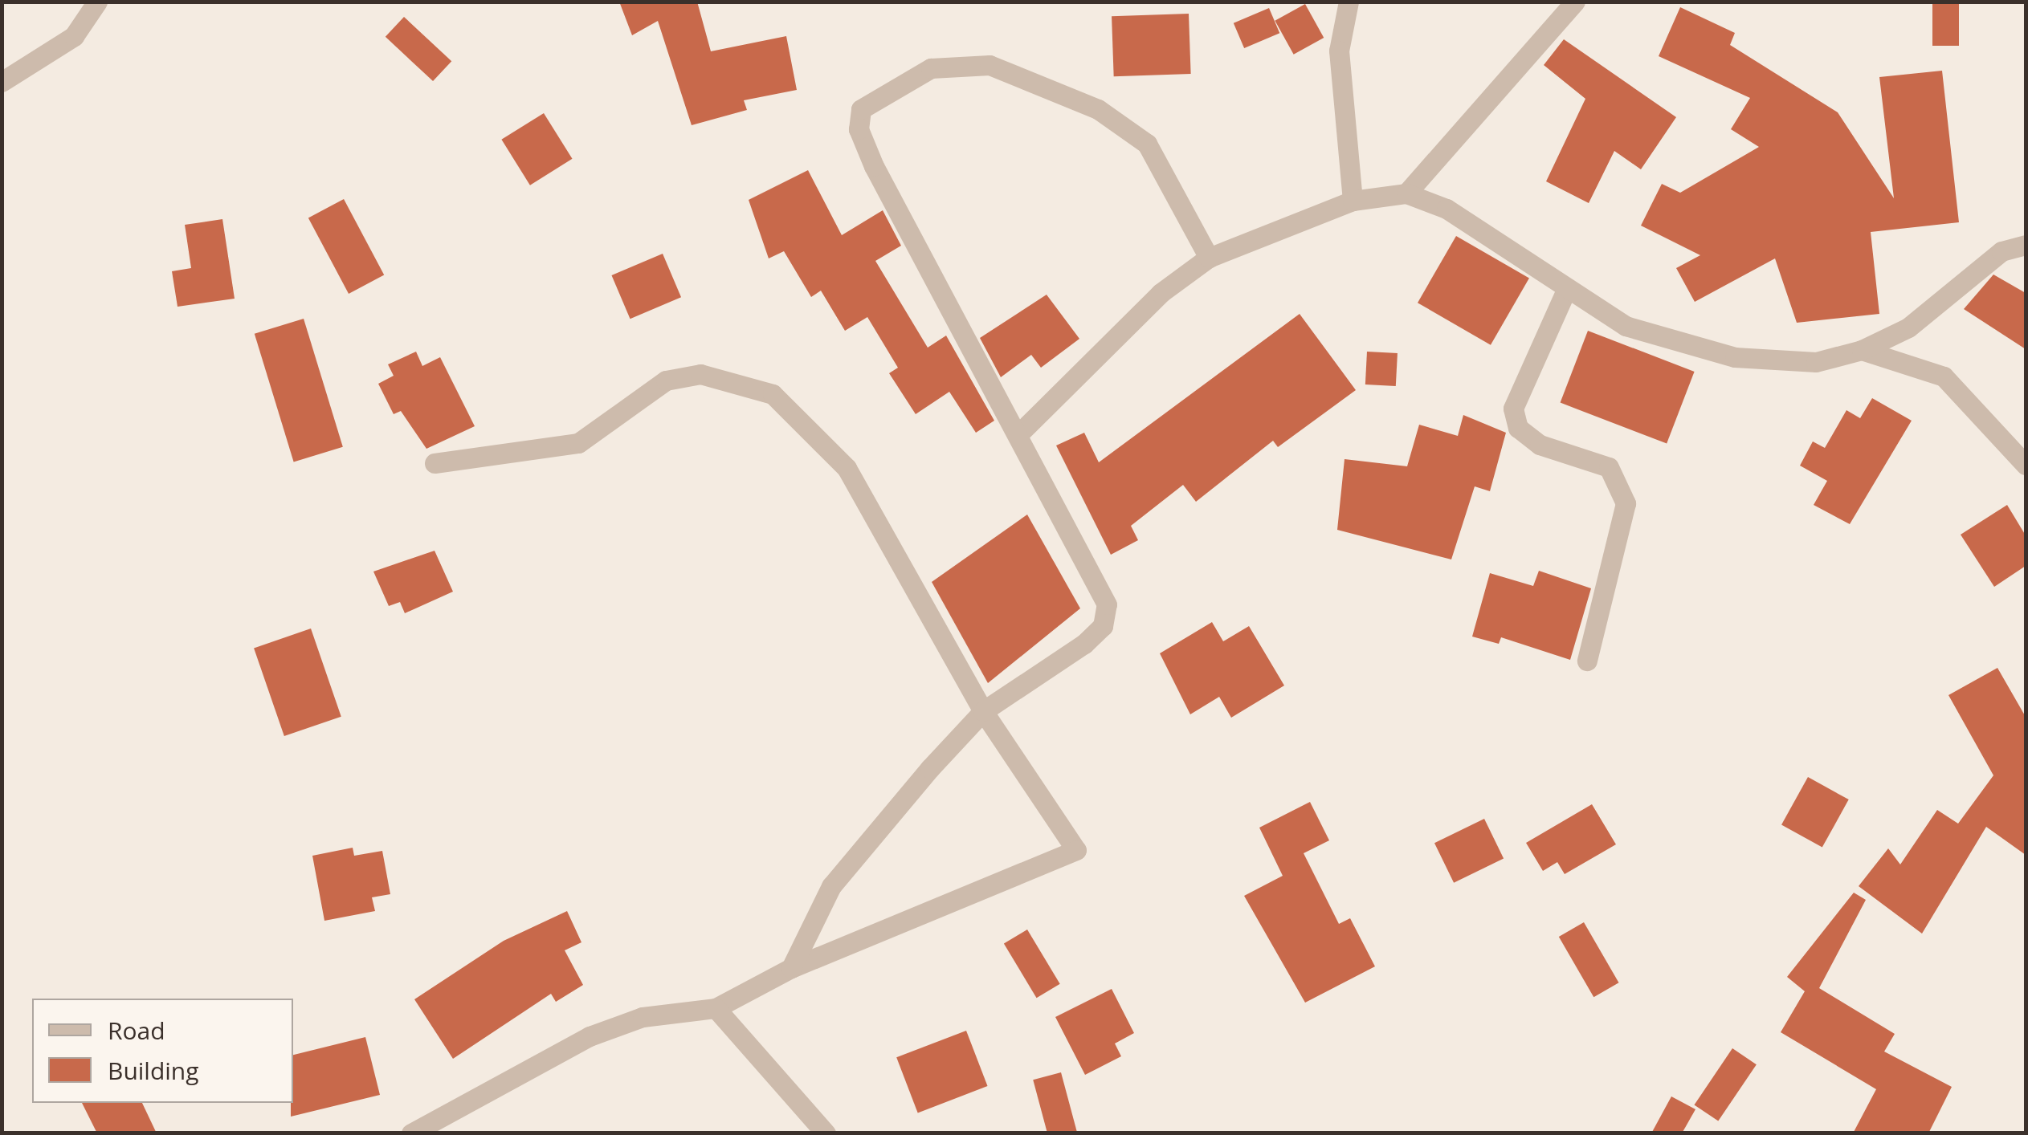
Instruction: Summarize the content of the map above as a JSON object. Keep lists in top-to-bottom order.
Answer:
{
  "legend": ["Road", "Building"]
}
